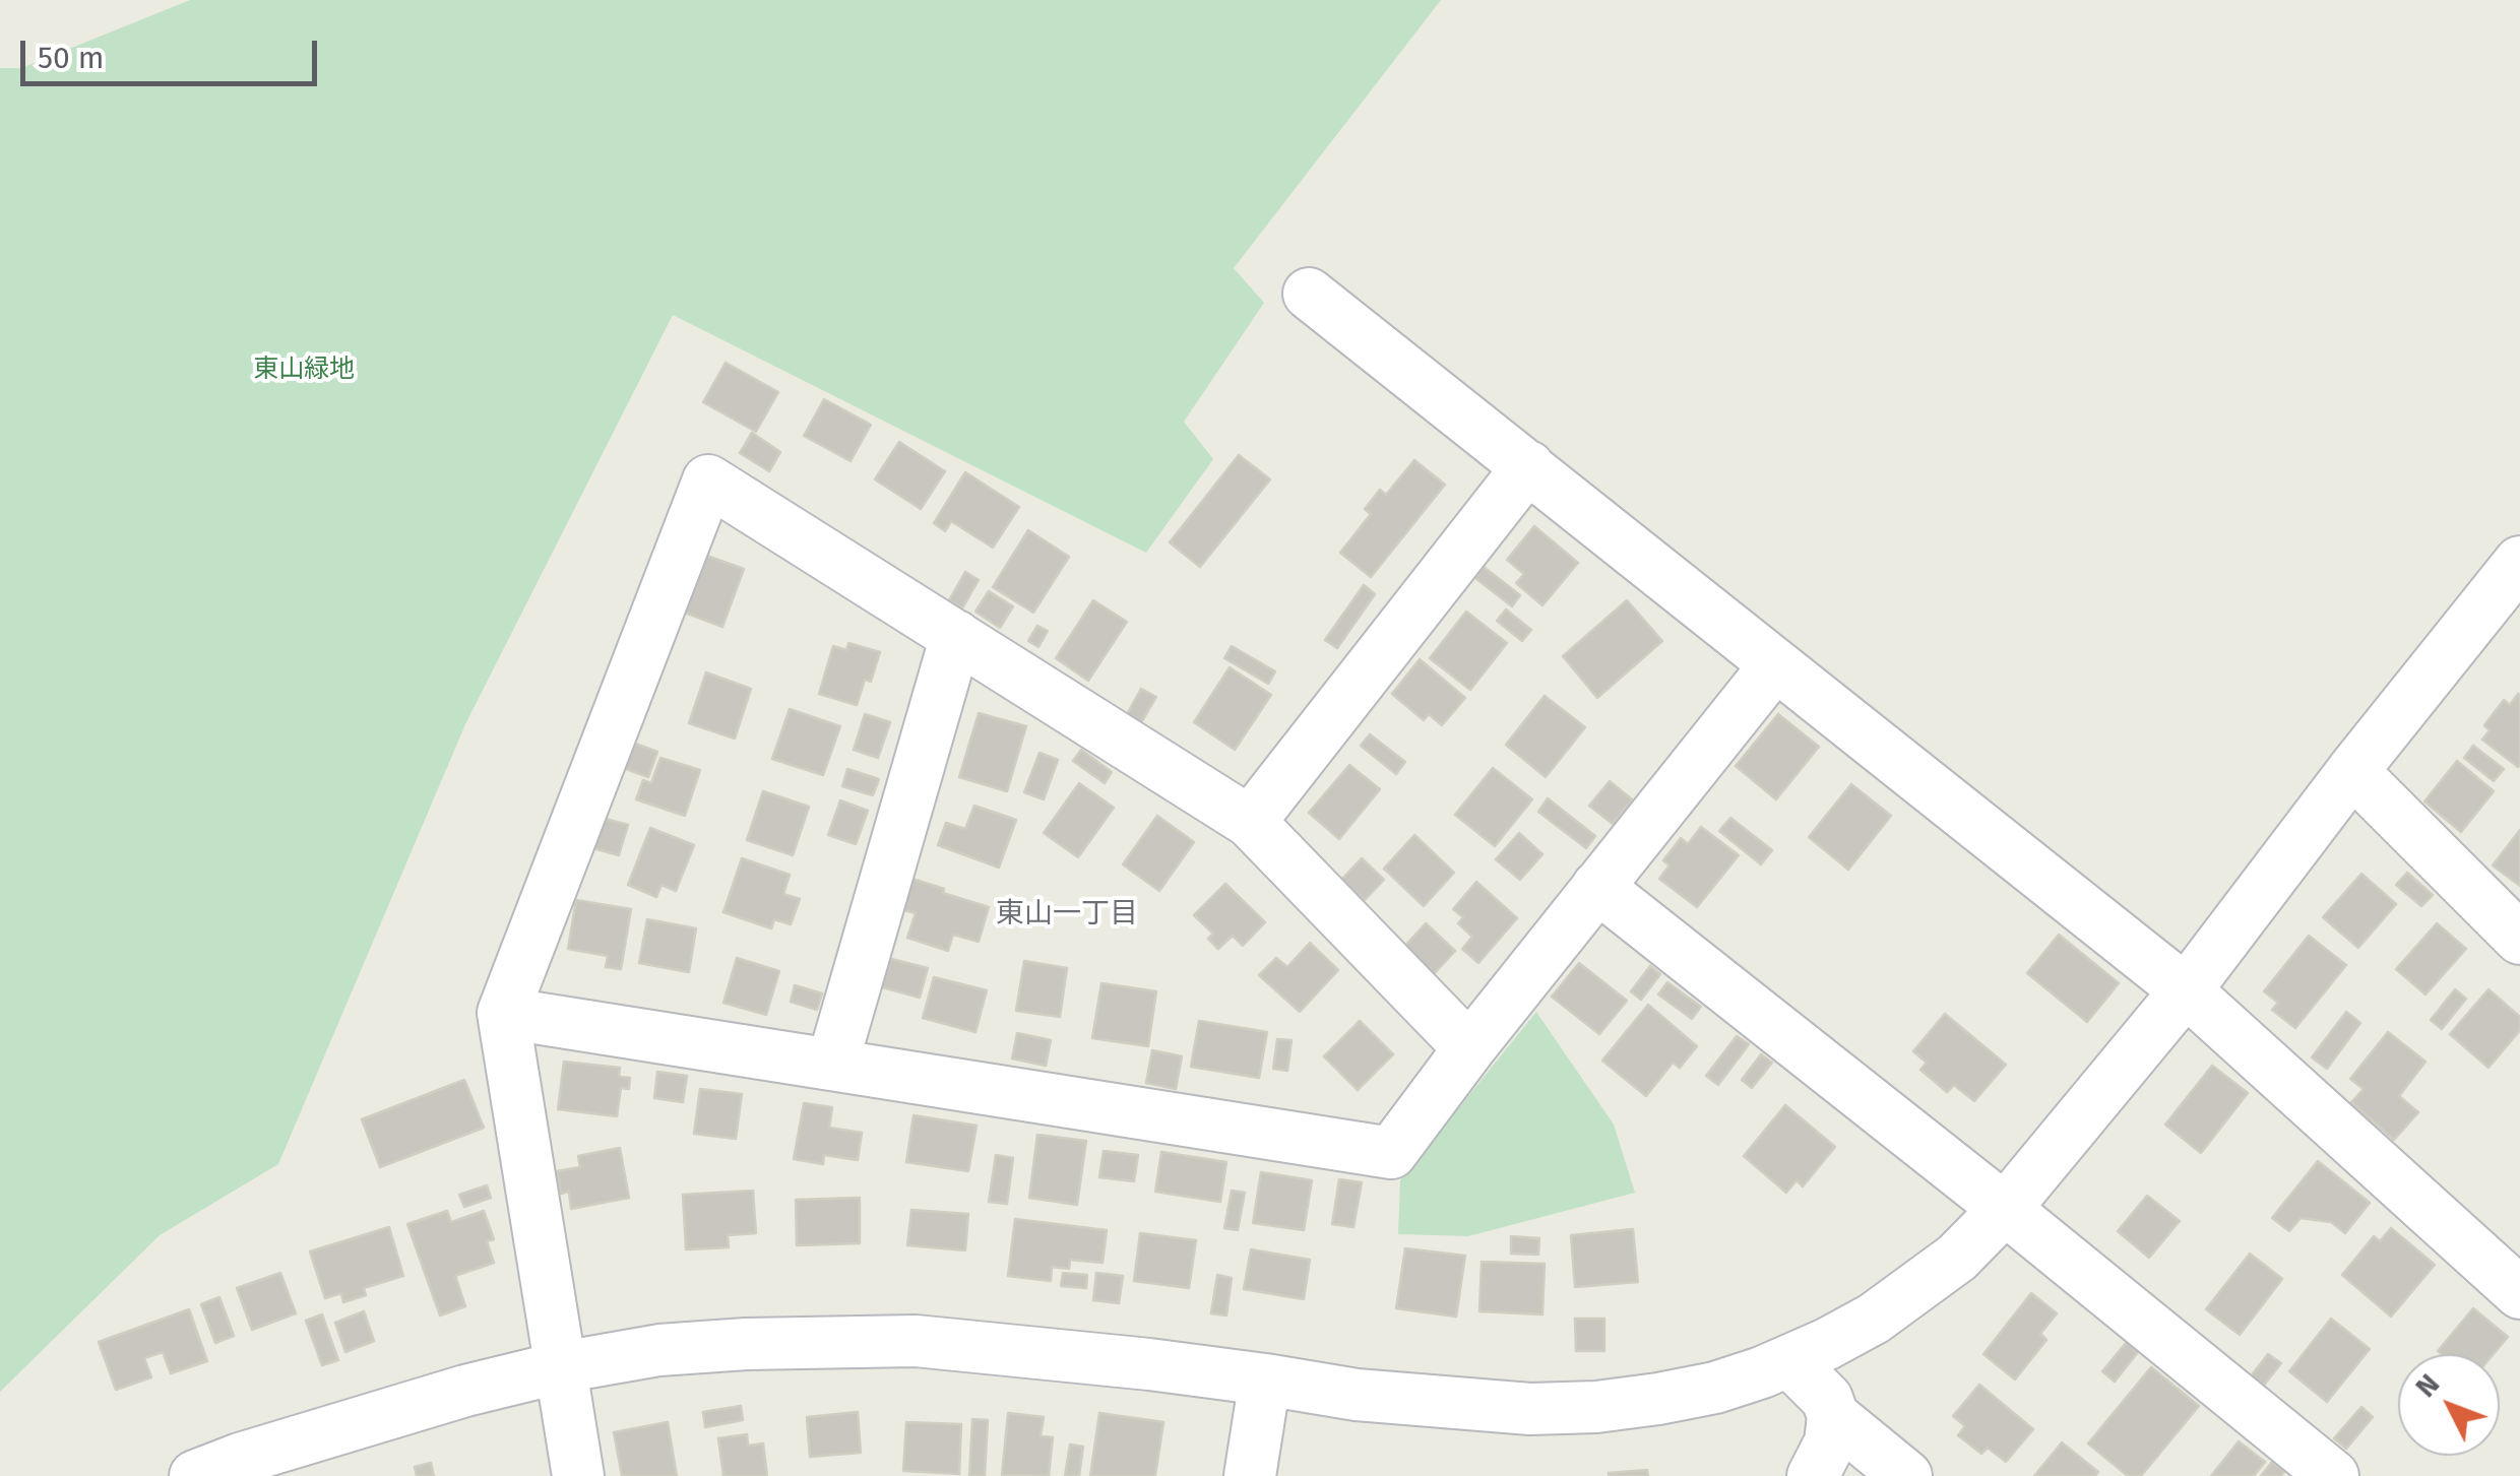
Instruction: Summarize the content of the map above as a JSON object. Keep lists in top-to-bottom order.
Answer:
{
  "districts": ["東山一丁目"],
  "parks": ["東山緑地"],
  "scale_bar": "50 m",
  "north": "top left"
}
